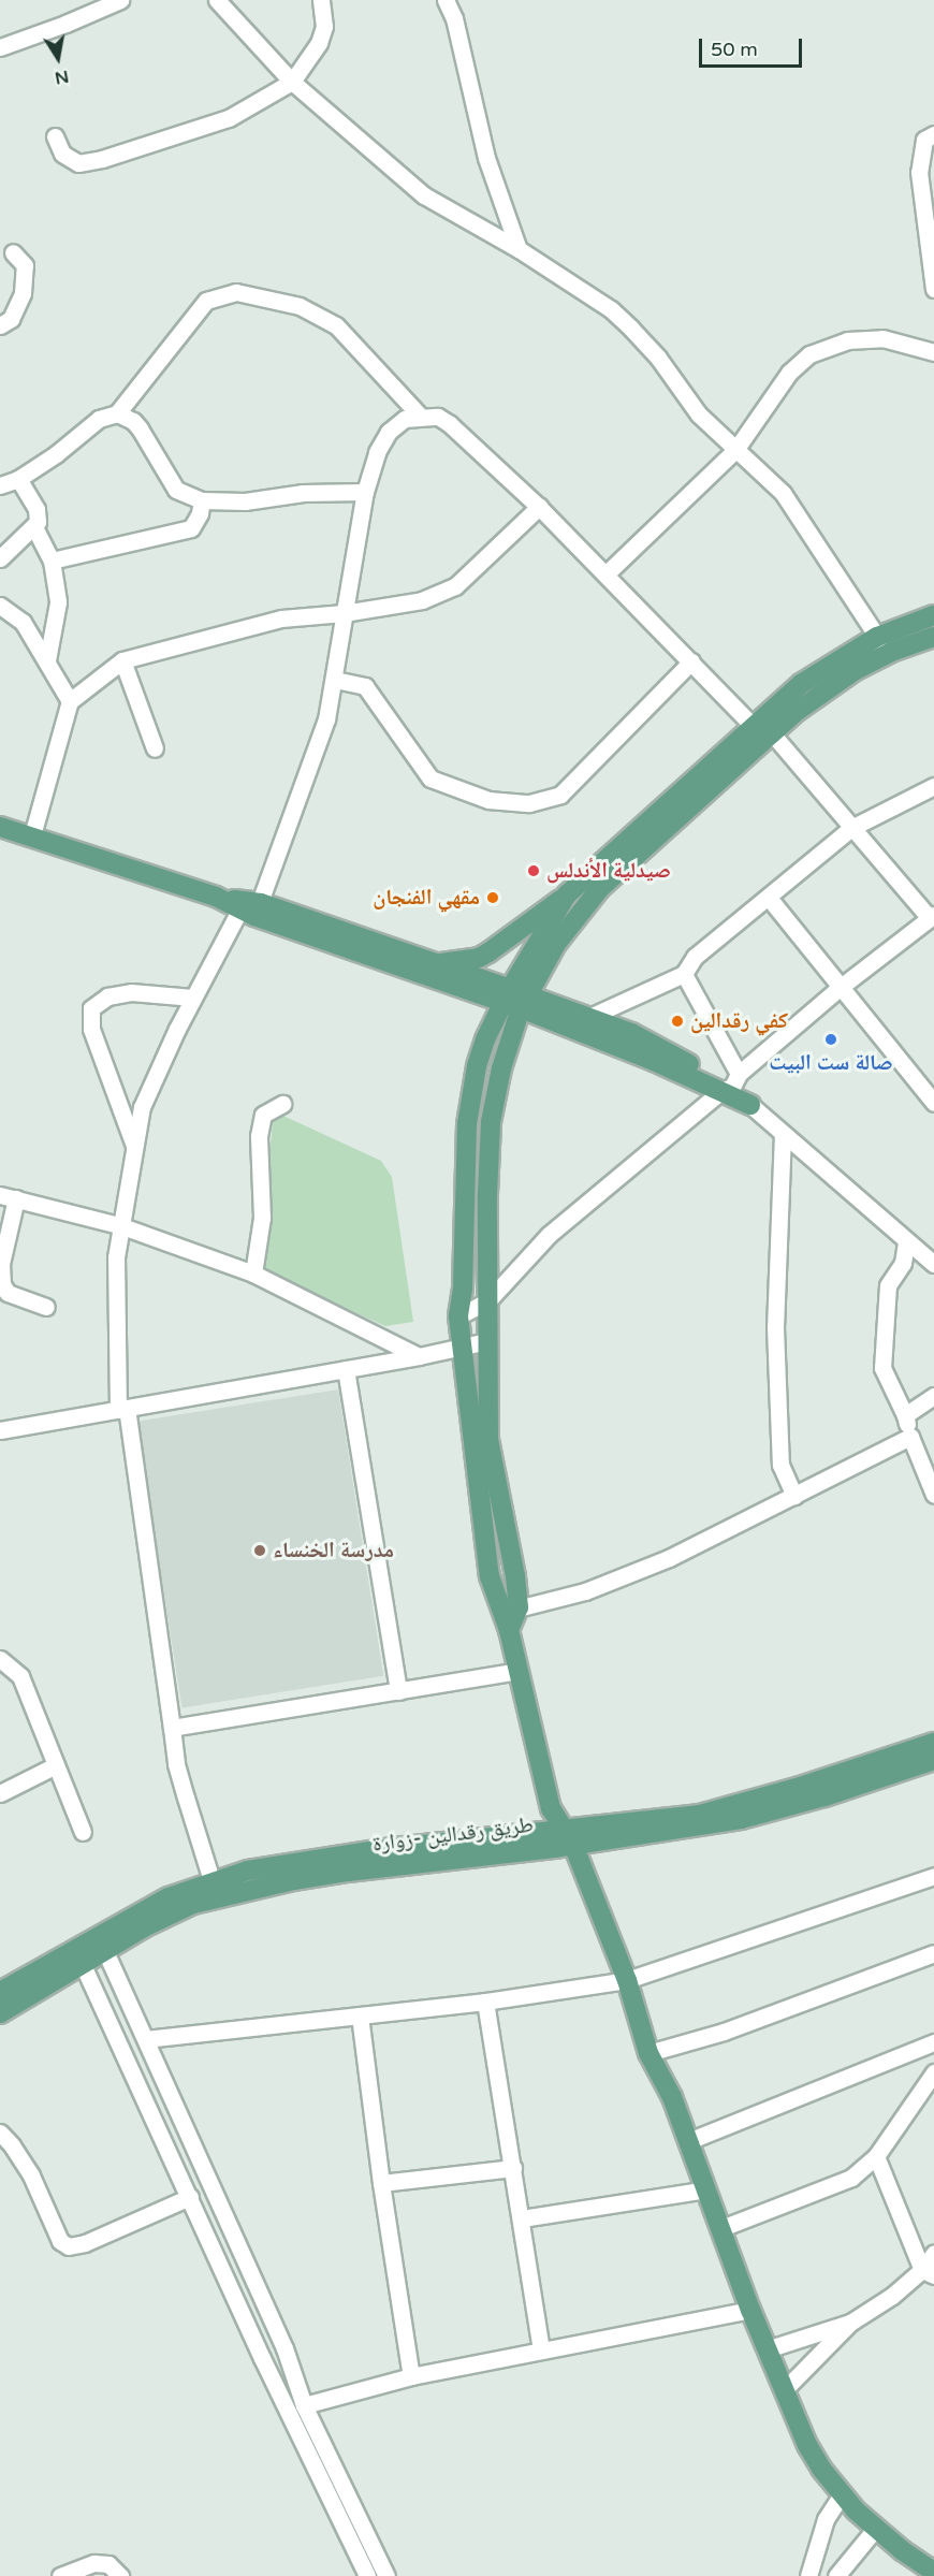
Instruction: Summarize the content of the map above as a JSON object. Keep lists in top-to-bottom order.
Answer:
{
  "streets": {
    "main road": ["طريق رقدالين -زوارة"]
  },
  "places": [
    "صيدلية الأندلس",
    "مقهي الفنجان",
    "كفي رقدالين",
    "صالة ست البيت",
    "مدرسة الخنساء"
  ],
  "scale_bar": "50 m",
  "north": "bottom"
}
